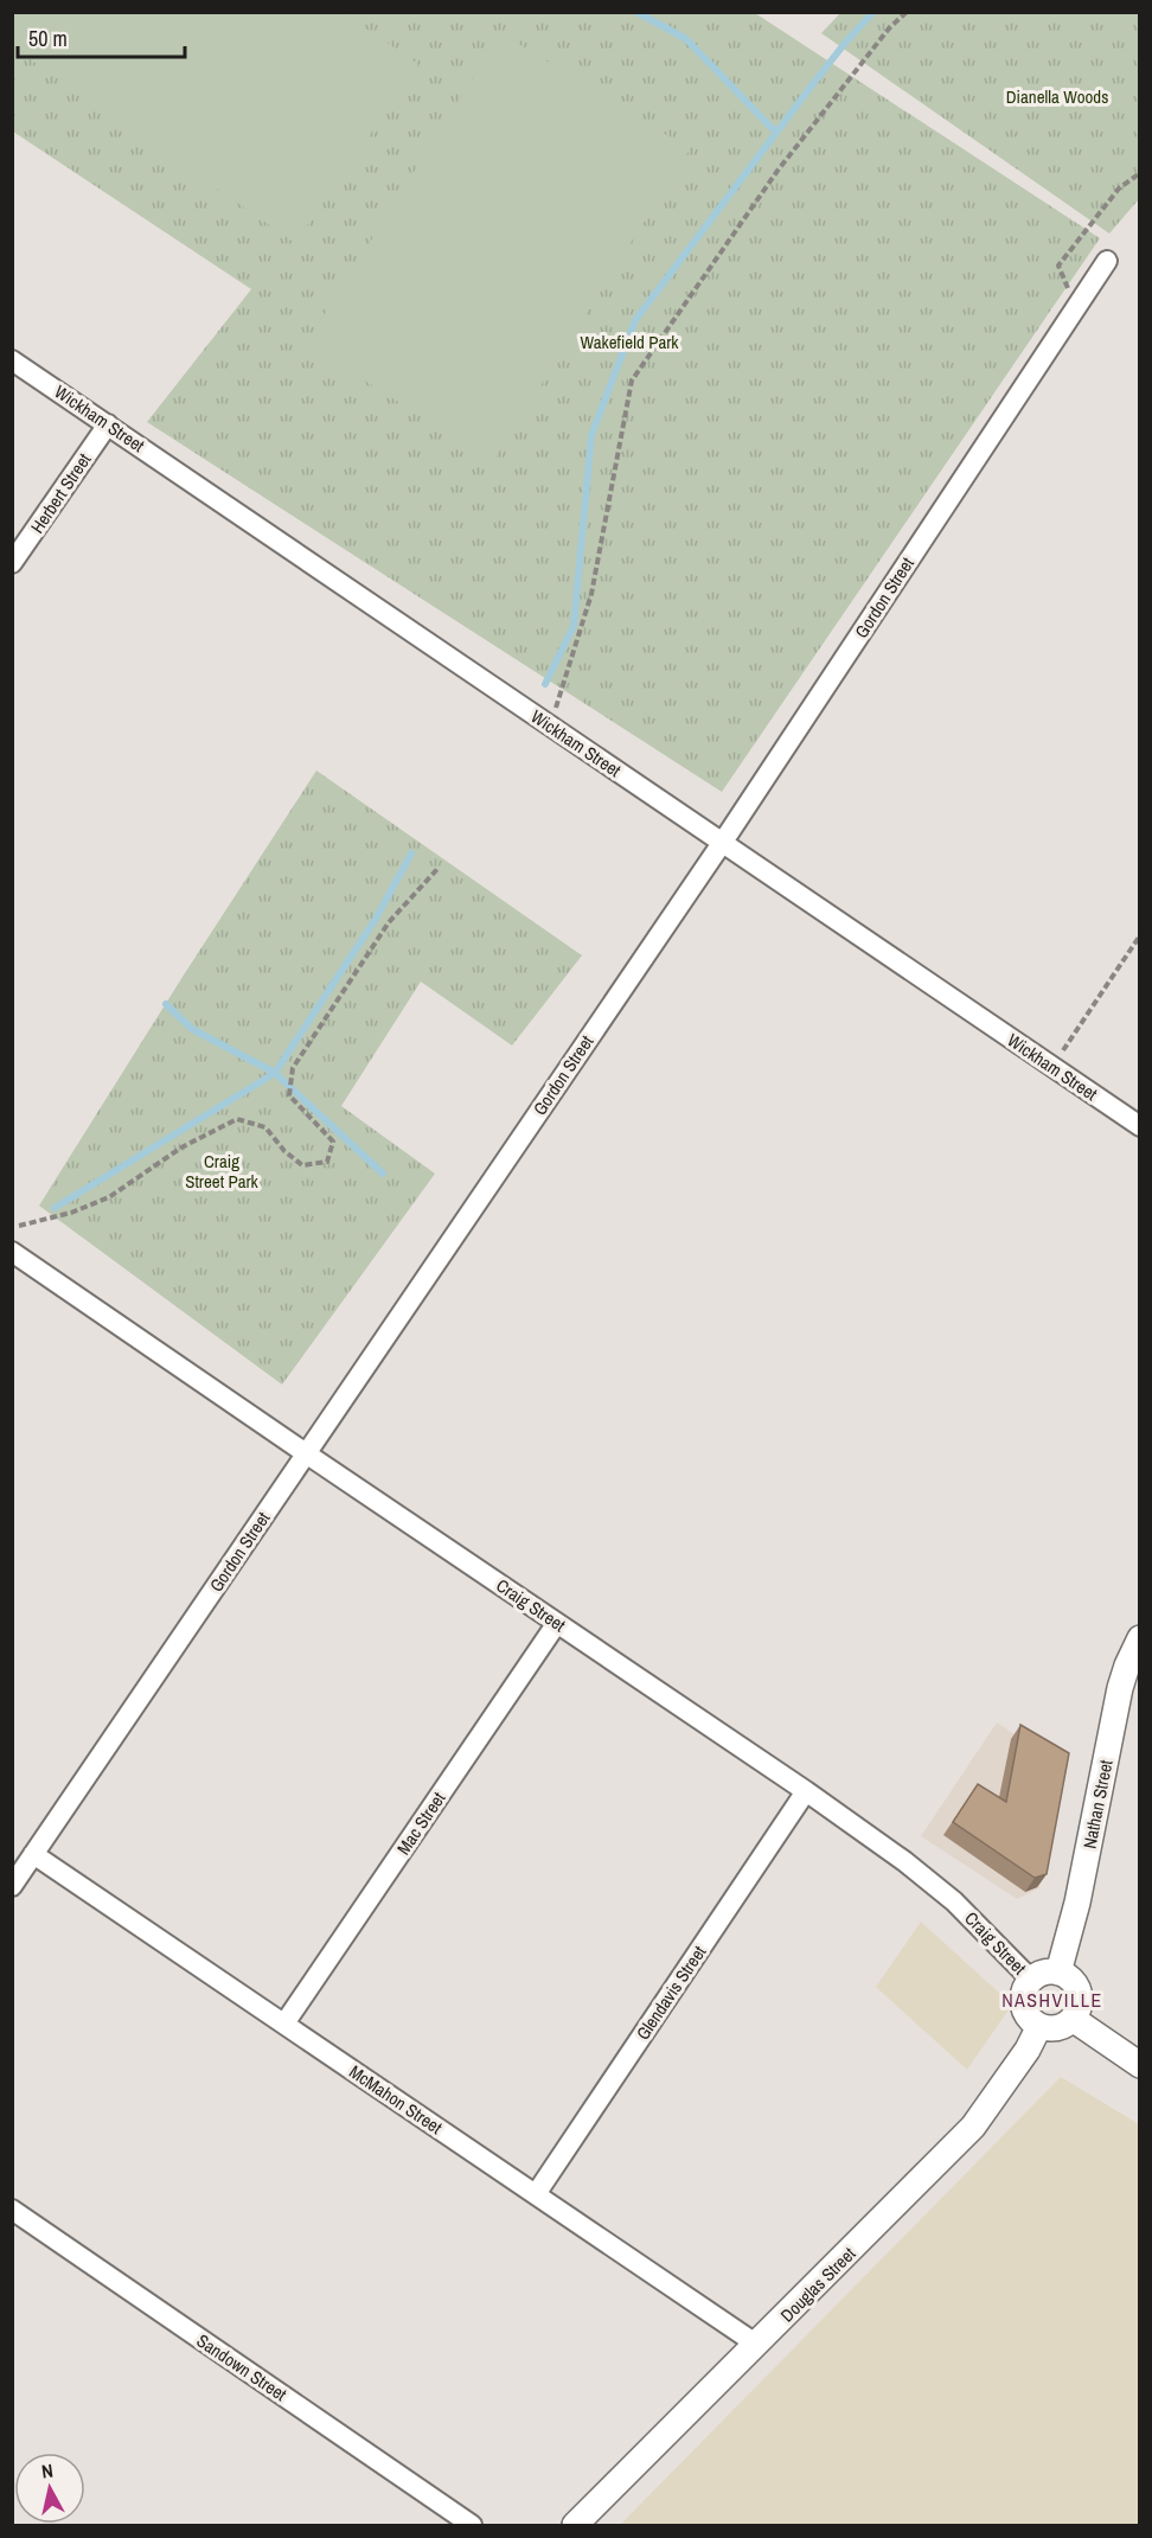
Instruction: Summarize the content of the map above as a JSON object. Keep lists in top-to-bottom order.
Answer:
{
  "streets": {
    "street": [
      "Wickham Street",
      "Herbert Street",
      "Gordon Street",
      "Craig Street",
      "Nathan Street",
      "Mac Street",
      "Glendavis Street",
      "McMahon Street",
      "Douglas Street",
      "Sandown Street"
    ]
  },
  "crossings": [
    ["Wickham Street", "Herbert Street"],
    ["Wickham Street", "Gordon Street"],
    ["Gordon Street", "Craig Street"],
    ["Gordon Street", "McMahon Street"],
    ["Craig Street", "Nathan Street"],
    ["Craig Street", "Mac Street"],
    ["Craig Street", "Glendavis Street"],
    ["Craig Street", "Douglas Street"],
    ["Nathan Street", "Douglas Street"],
    ["Mac Street", "McMahon Street"],
    ["Glendavis Street", "McMahon Street"],
    ["McMahon Street", "Douglas Street"]
  ],
  "districts": ["NASHVILLE"],
  "parks": ["Dianella Woods", "Wakefield Park", "Craig Street Park"],
  "scale_bar": "50 m",
  "north": "top"
}
